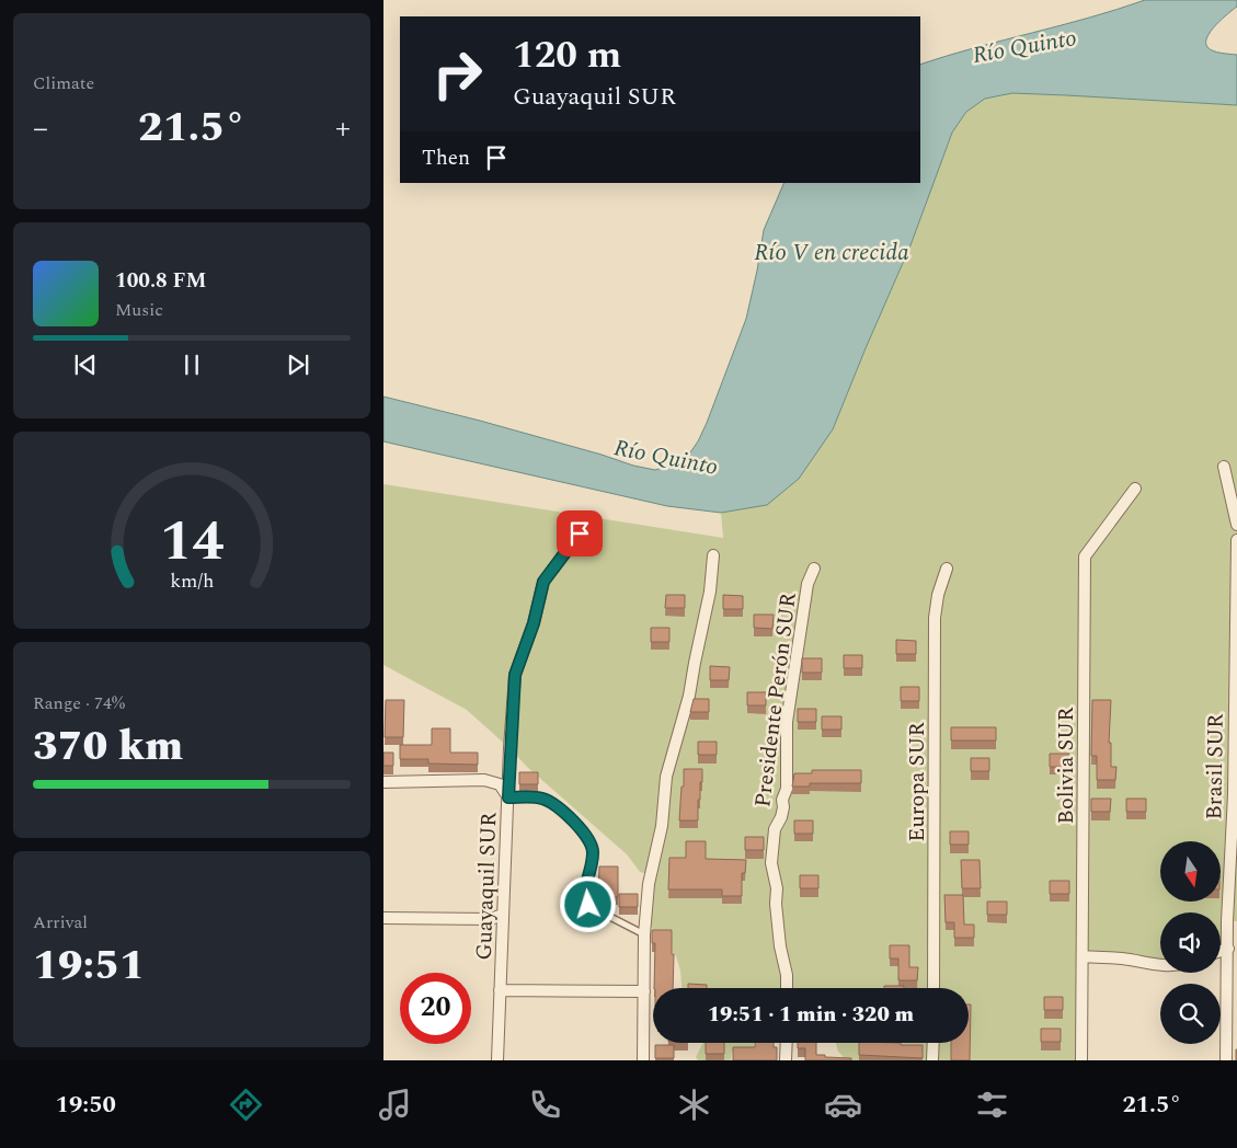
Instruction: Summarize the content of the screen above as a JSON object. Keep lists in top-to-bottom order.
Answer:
{
  "streets": {
    "street": [
      "Presidente Perón SUR",
      "Bolivia SUR",
      "Brasil SUR",
      "Europa SUR",
      "Guayaquil SUR"
    ]
  },
  "water": ["Río Quinto", "Río V en crecida"],
  "north": "bottom",
  "page": {
    "tile": [
      "Climate",
      ["Range · 74%", "370 km"],
      ["Arrival", "19:51"]
    ],
    "turn": ["120 m", "Guayaquil SUR"],
    "heat": ["−", "21.5°", "+"],
    "then": "Then",
    "song": ["100.8 FM", "Music"],
    "limit": "20",
    "trip": "19:51 · 1 min · 320 m",
    "tabs": ["19:50", "21.5°"],
    "gauge": ["14", "km/h"]
  }
}
